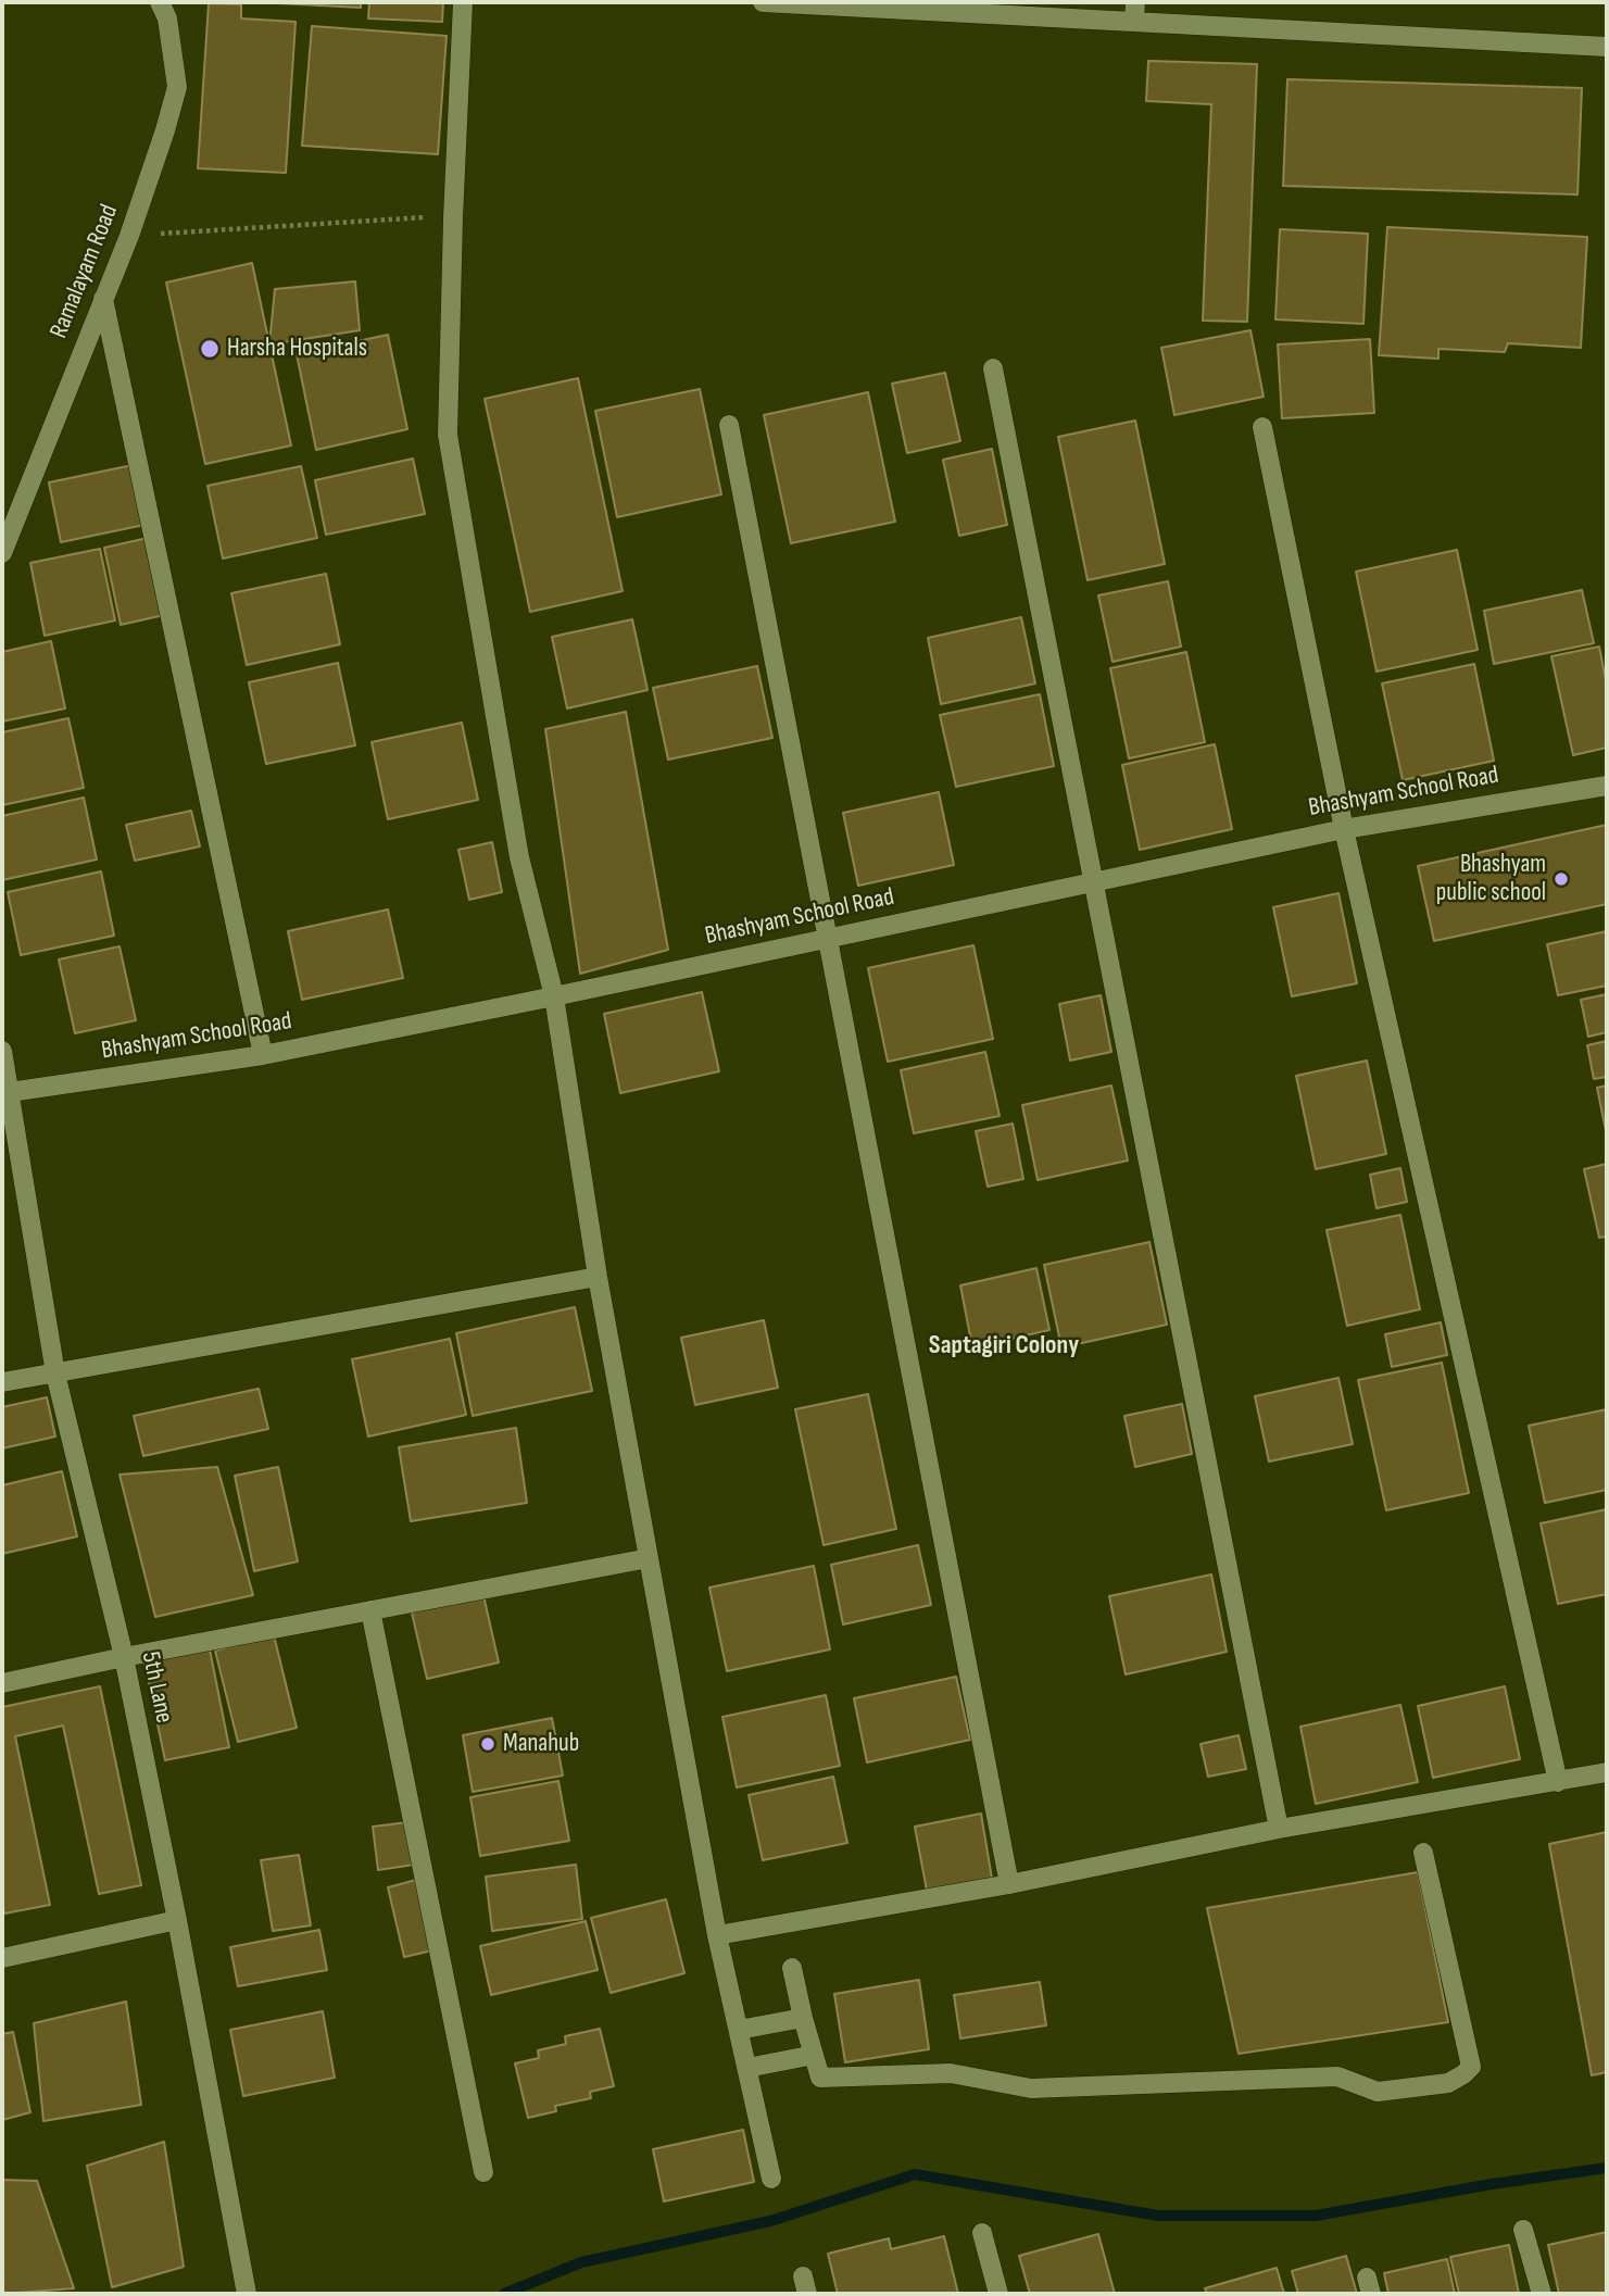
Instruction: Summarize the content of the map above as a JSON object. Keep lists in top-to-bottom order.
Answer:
{
  "streets": {
    "street": ["Ramalayam Road", "Bhashyam School Road", "5th Lane"]
  },
  "crossings": [
    ["Bhashyam School Road", "5th Lane"]
  ],
  "districts": ["Saptagiri Colony"],
  "places": ["Harsha Hospitals", "Bhashyam public school", "Manahub"]
}
